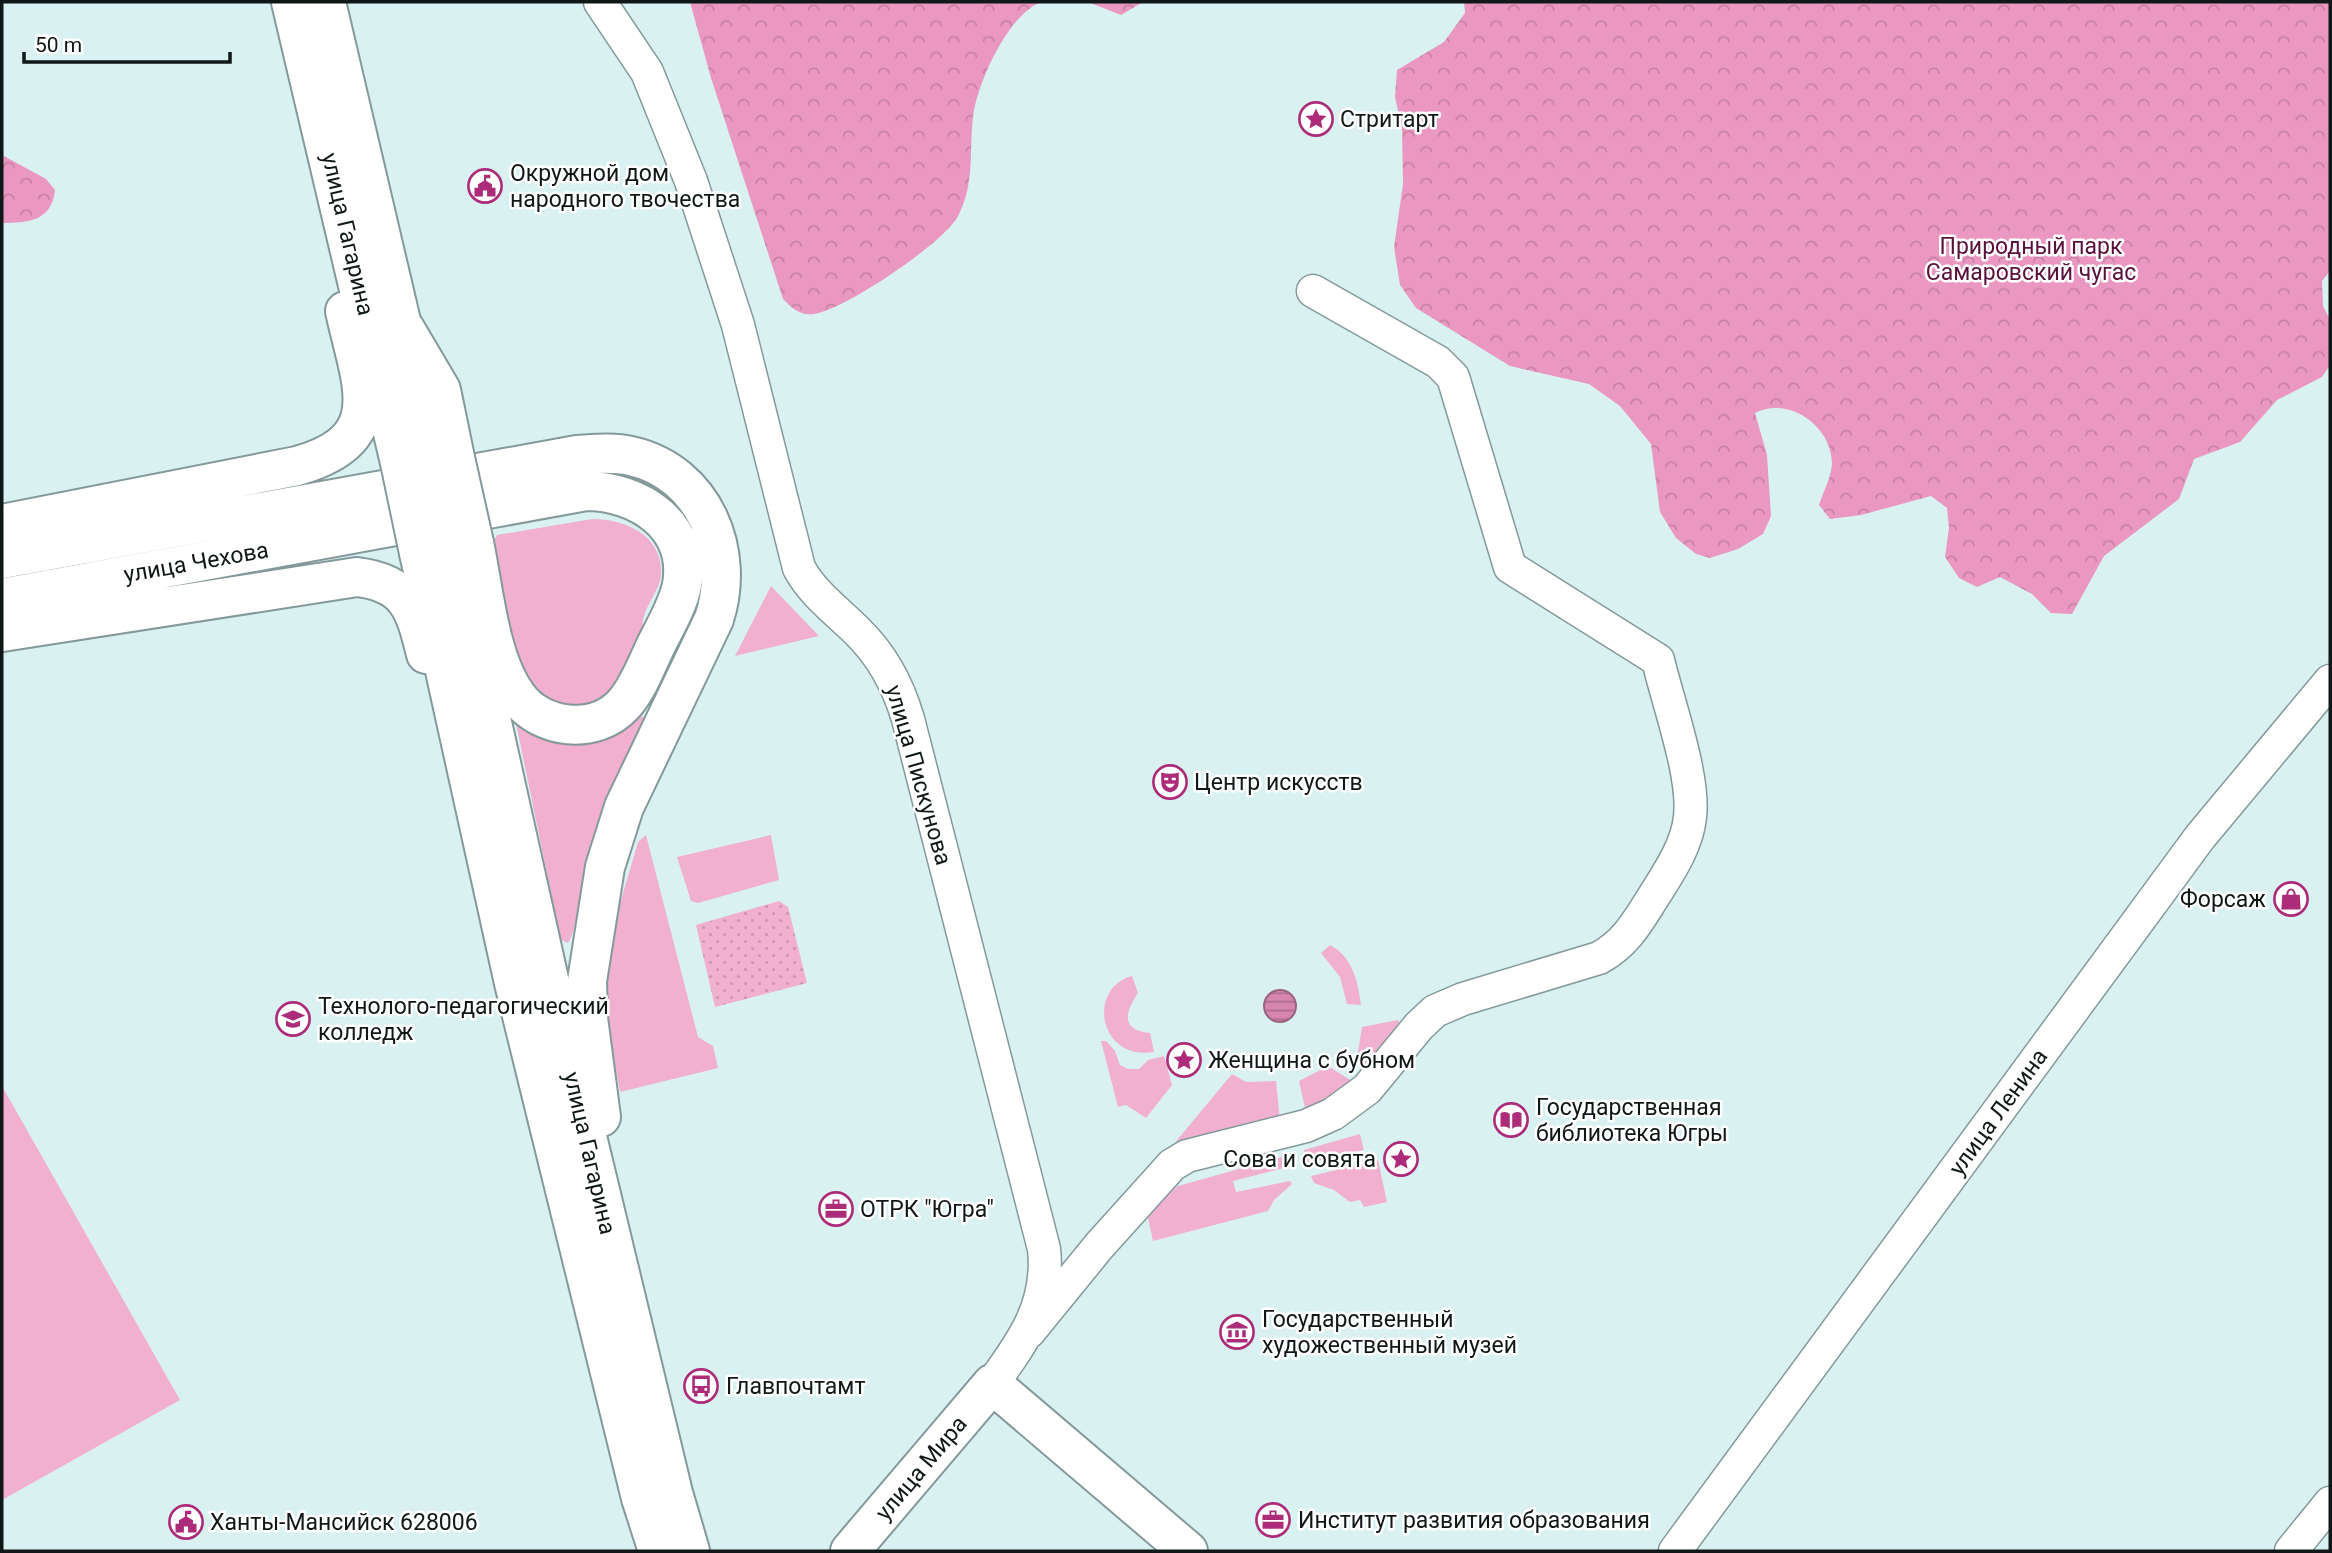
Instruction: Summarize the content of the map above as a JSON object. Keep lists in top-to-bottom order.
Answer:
{
  "streets": {
    "main road": ["улица Гагарина", "улица Чехова", "улица Мира"],
    "street": ["улица Пискунова", "улица Ленина"]
  },
  "crossings": [
    ["улица Гагарина", "улица Чехова"],
    ["улица Пискунова", "улица Мира"]
  ],
  "parks": ["Природный парк Самаровский чугас"],
  "places": {
    "place": ["Стритарт", "Женщина с бубном", "Сова и совята"],
    "public building": ["Окружной дом народного твочества", "Ханты-Мансийск 628006"],
    "theatre": ["Центр искусств"],
    "shop": ["Форсаж"],
    "school or university": ["Технолого-педагогический колледж"],
    "library": ["Государственная библиотека Югры"],
    "office": ["ОТРК \"Югра\"", "Институт развития образования"],
    "museum": ["Государственный художественный музей"],
    "bus stop": ["Главпочтамт"]
  },
  "scale_bar": "50 m"
}
